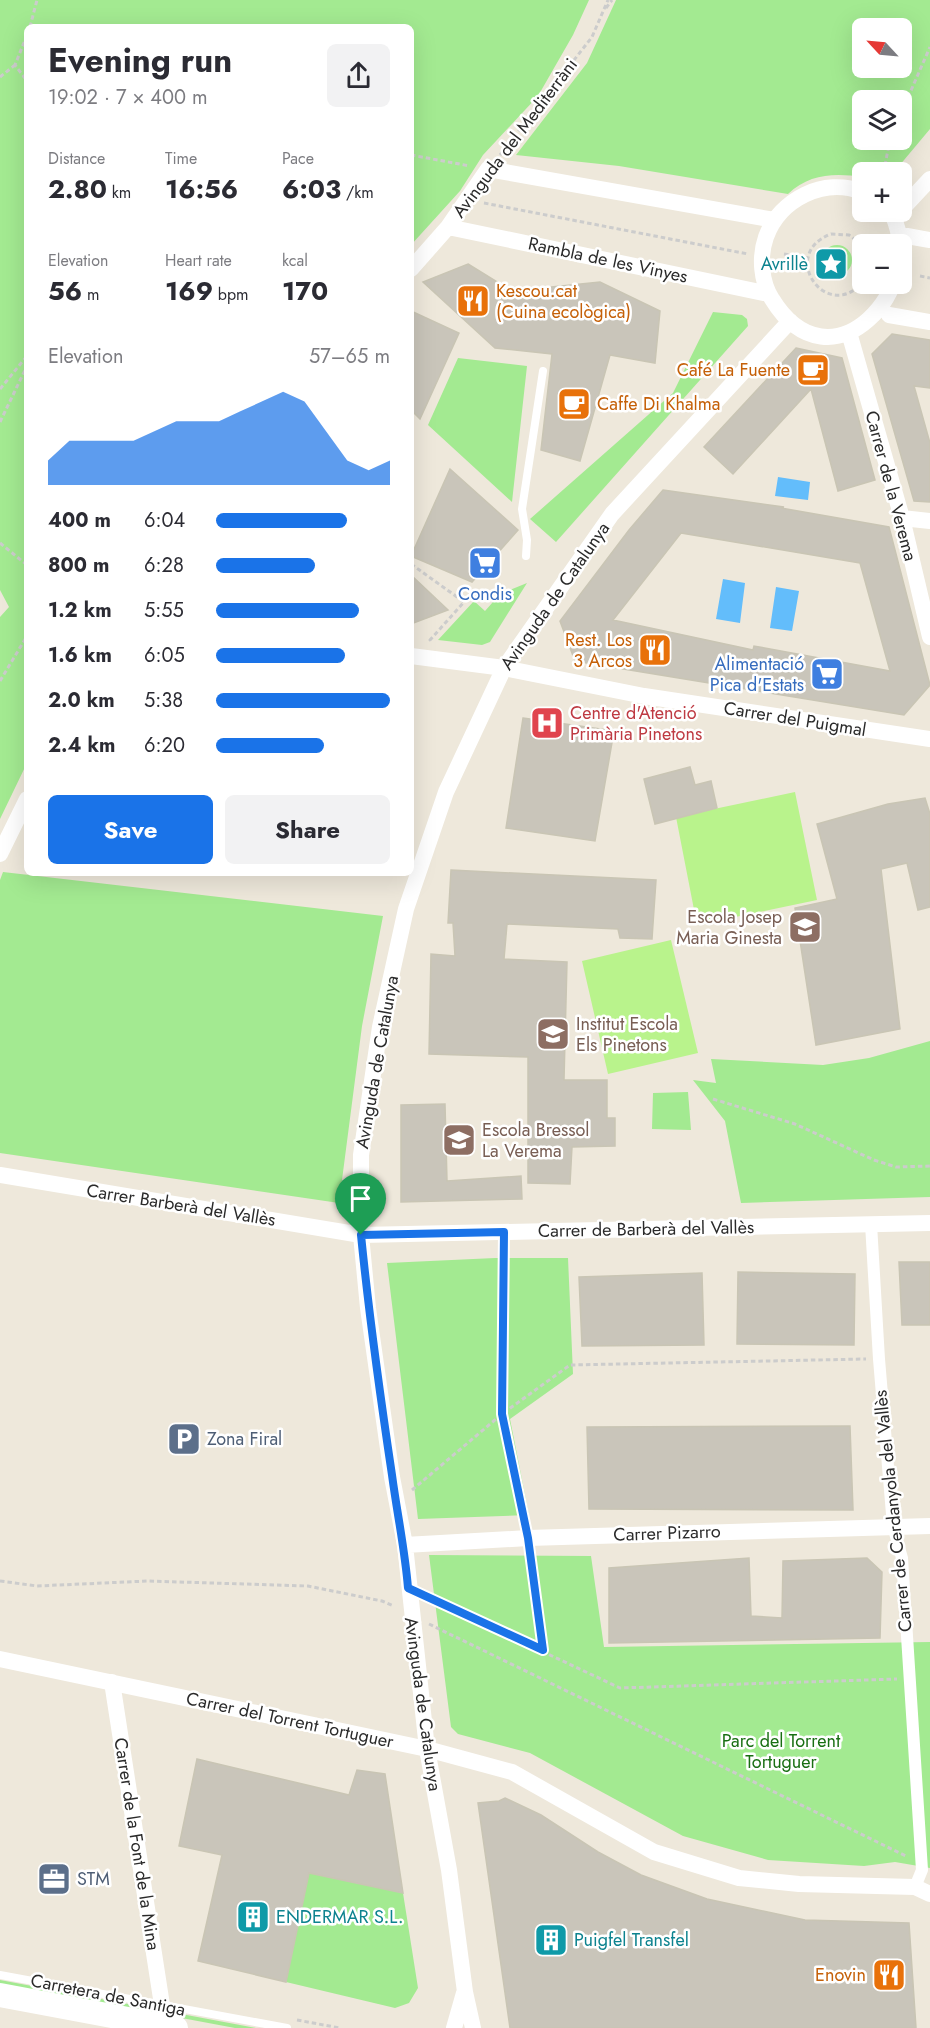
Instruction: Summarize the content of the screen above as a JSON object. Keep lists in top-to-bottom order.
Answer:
{
  "streets": {
    "street": [
      "Avinguda del Mediterràni",
      "Rambla de les Vinyes",
      "Carrer de la Verema",
      "Avinguda de Catalunya",
      "Carrer del Puigmal",
      "Carrer Barberà del Vallès",
      "Carrer de Barberà del Vallès",
      "Carrer de Cerdanyola del Vallès",
      "Carrer Pizarro",
      "Carrer del Torrent Tortuguer",
      "Carrer de la Font de la Mina"
    ],
    "lane": ["Carretera de Santiga"]
  },
  "crossings": [
    ["Avinguda del Mediterràni", "Rambla de les Vinyes"],
    ["Avinguda de Catalunya", "Carrer del Puigmal"],
    ["Avinguda de Catalunya", "Carrer Barberà del Vallès"],
    ["Avinguda de Catalunya", "Carrer de Barberà del Vallès"],
    ["Avinguda de Catalunya", "Carrer Pizarro"],
    ["Avinguda de Catalunya", "Carrer del Torrent Tortuguer"],
    ["Carrer Barberà del Vallès", "Carrer de Barberà del Vallès"],
    ["Carrer de Barberà del Vallès", "Carrer de Cerdanyola del Vallès"],
    ["Carrer de Cerdanyola del Vallès", "Carrer Pizarro"],
    ["Carrer de Cerdanyola del Vallès", "Carrer del Torrent Tortuguer"],
    ["Carrer del Torrent Tortuguer", "Carrer de la Font de la Mina"],
    ["Carrer de la Font de la Mina", "Carretera de Santiga"]
  ],
  "parks": ["Parc del Torrent Tortuguer"],
  "places": {
    "place": ["Avrillè"],
    "restaurant": ["Kescou.cat (Cuina ecològica)", "Rest. Los 3 Arcos", "Enovin"],
    "cafe": ["Café La Fuente", "Caffe Di Khalma"],
    "supermarket": ["Condis", "Alimentació Pica d'Estats"],
    "hospital": ["Centre d'Atenció Primària Pinetons"],
    "school or university": ["Escola Josep Maria Ginesta", "Institut Escola Els Pinetons", "Escola Bressol La Verema"],
    "parking": ["Zona Firal"],
    "office": ["STM"],
    "building": ["ENDERMAR S.L.", "Puigfel Transfel"]
  },
  "north": "top left",
  "page": {
    "map_buttons": ["+", "−"],
    "heading": ["Evening run", "19:02 · 7 × 400 m"],
    "stats": [
      ["Distance", "2.80 km"],
      ["Time", "16:56"],
      ["Pace", "6:03 /km"],
      ["Elevation", "56 m"],
      ["Heart rate", "169 bpm"],
      ["kcal", "170"]
    ],
    "chart": ["Elevation", "57–65 m"],
    "list": [
      {
        "name": "400 m",
        "note": "6:04"
      },
      {
        "name": "800 m",
        "note": "6:28"
      },
      {
        "name": "1.2 km",
        "note": "5:55"
      },
      {
        "name": "1.6 km",
        "note": "6:05"
      },
      {
        "name": "2.0 km",
        "note": "5:38"
      },
      {
        "name": "2.4 km",
        "note": "6:20"
      }
    ],
    "buttons": ["Save", "Share"]
  }
}
